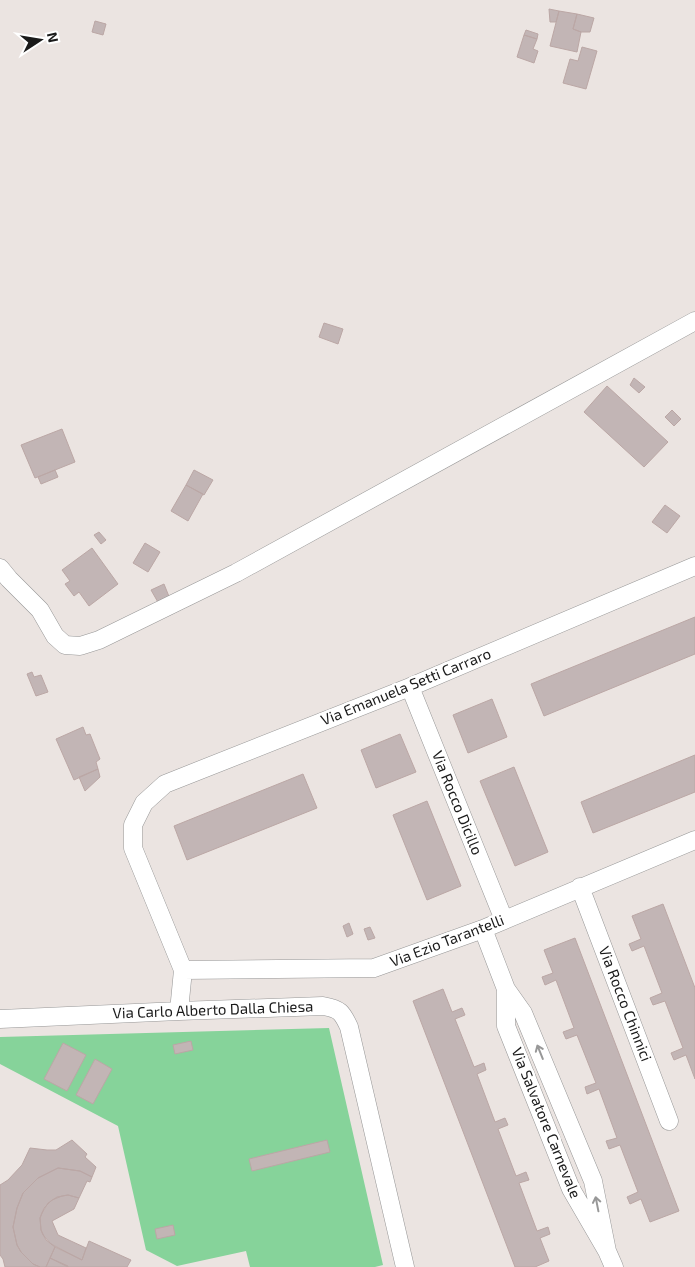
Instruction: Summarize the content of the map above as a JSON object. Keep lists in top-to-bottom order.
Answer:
{
  "streets": {
    "street": [
      "Via Emanuela Setti Carraro",
      "Via Rocco Dicillo",
      "Via Ezio Tarantelli",
      "Via Rocco Chinnici",
      "Via Carlo Alberto Dalla Chiesa",
      "Via Salvatore Carnevale"
    ]
  },
  "crossings": [
    ["Via Emanuela Setti Carraro", "Via Rocco Dicillo"],
    ["Via Emanuela Setti Carraro", "Via Ezio Tarantelli"],
    ["Via Rocco Dicillo", "Via Ezio Tarantelli"],
    ["Via Ezio Tarantelli", "Via Rocco Chinnici"],
    ["Via Ezio Tarantelli", "Via Salvatore Carnevale"]
  ],
  "north": "right"
}
